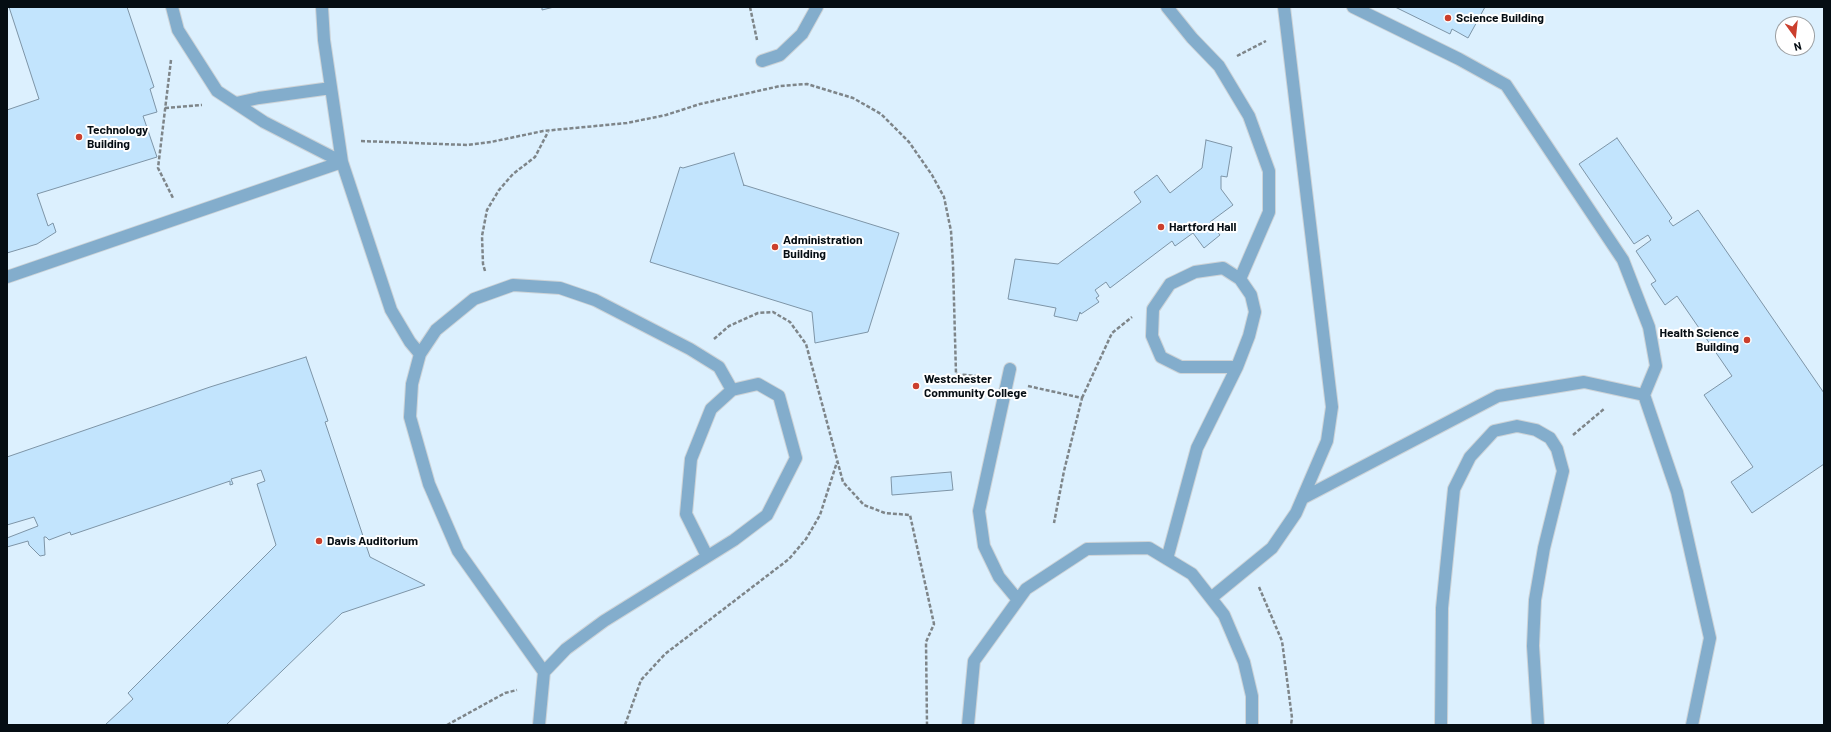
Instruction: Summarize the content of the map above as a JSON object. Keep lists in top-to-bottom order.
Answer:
{
  "places": [
    "Science Building",
    "Technology Building",
    "Hartford Hall",
    "Administration Building",
    "Health Science Building",
    "Westchester Community College",
    "Davis Auditorium"
  ],
  "north": "bottom"
}
